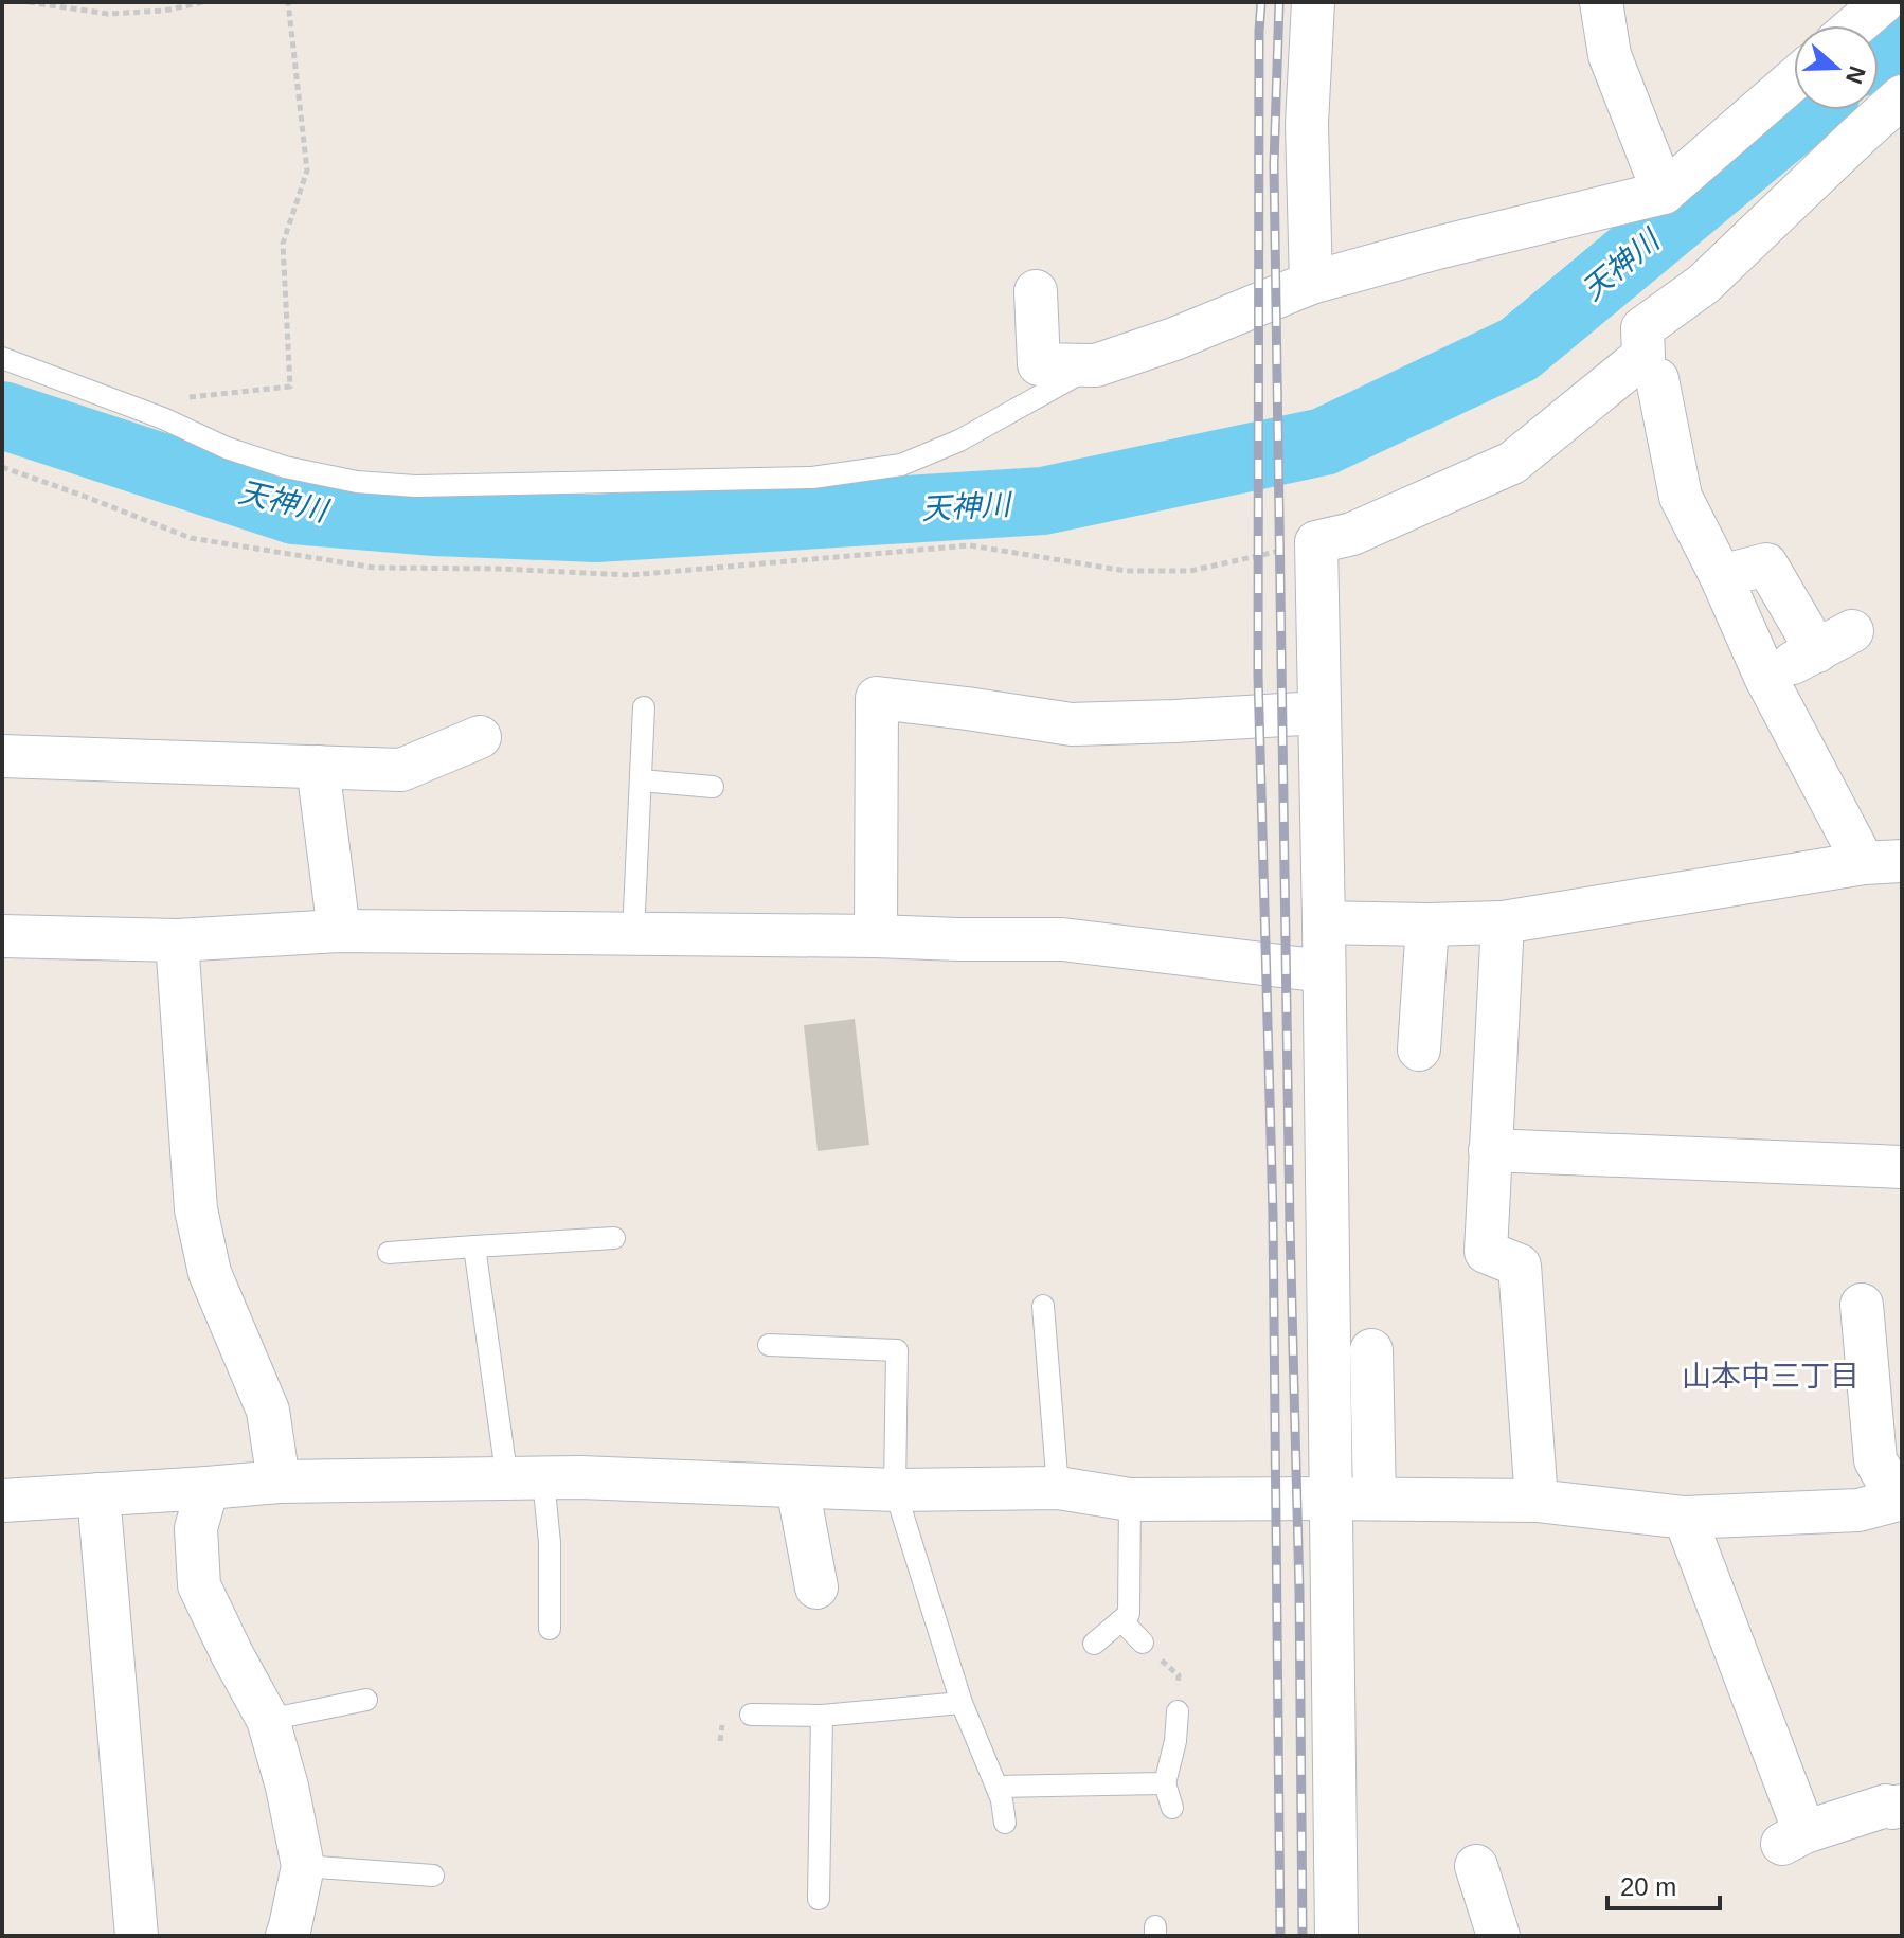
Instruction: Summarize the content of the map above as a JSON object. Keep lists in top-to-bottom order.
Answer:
{
  "districts": ["山本中三丁目"],
  "water": ["天神川"],
  "scale_bar": "20 m",
  "north": "right"
}
